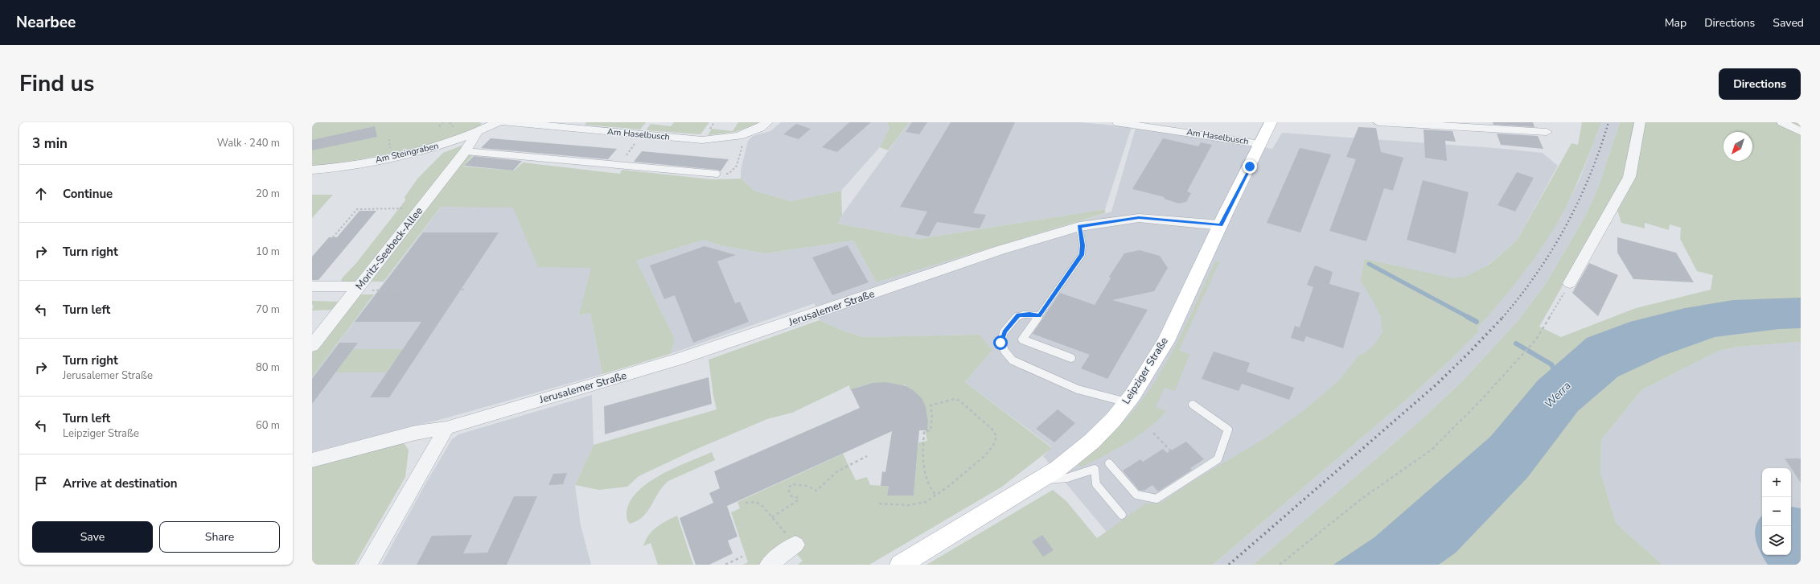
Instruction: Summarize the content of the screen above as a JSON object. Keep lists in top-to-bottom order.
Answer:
{
  "streets": {
    "main road": ["Leipziger Straße"],
    "street": [
      "Am Haselbusch",
      "Am Steingraben",
      "Moritz-Seebeck-Allee",
      "Jerusalemer Straße"
    ]
  },
  "crossings": [
    ["Am Haselbusch", "Leipziger Straße"],
    ["Am Steingraben", "Moritz-Seebeck-Allee"],
    ["Jerusalemer Straße", "Leipziger Straße"]
  ],
  "water": ["Werra"],
  "north": "bottom left",
  "page": {
    "header": "Nearbee",
    "nav": ["Map", "Directions", "Saved"],
    "title": "Find us",
    "buttons": [
      "Directions",
      ["Save", "Share"]
    ],
    "heading": ["3 min", "Walk · 240 m"],
    "list": [
      ["Continue", "20 m"],
      ["Turn right", "10 m"],
      ["Turn left", "70 m"],
      ["Turn right", "Jerusalemer Straße", "80 m"],
      ["Turn left", "Leipziger Straße", "60 m"],
      "Arrive at destination"
    ],
    "map_buttons": ["+", "−"]
  }
}
